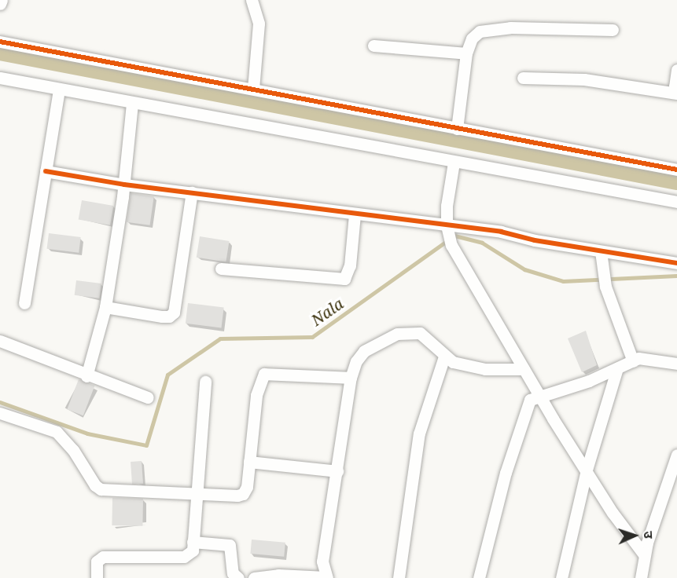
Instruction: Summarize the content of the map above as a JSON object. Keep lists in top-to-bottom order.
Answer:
{
  "water": ["Nala"],
  "north": "right"
}
